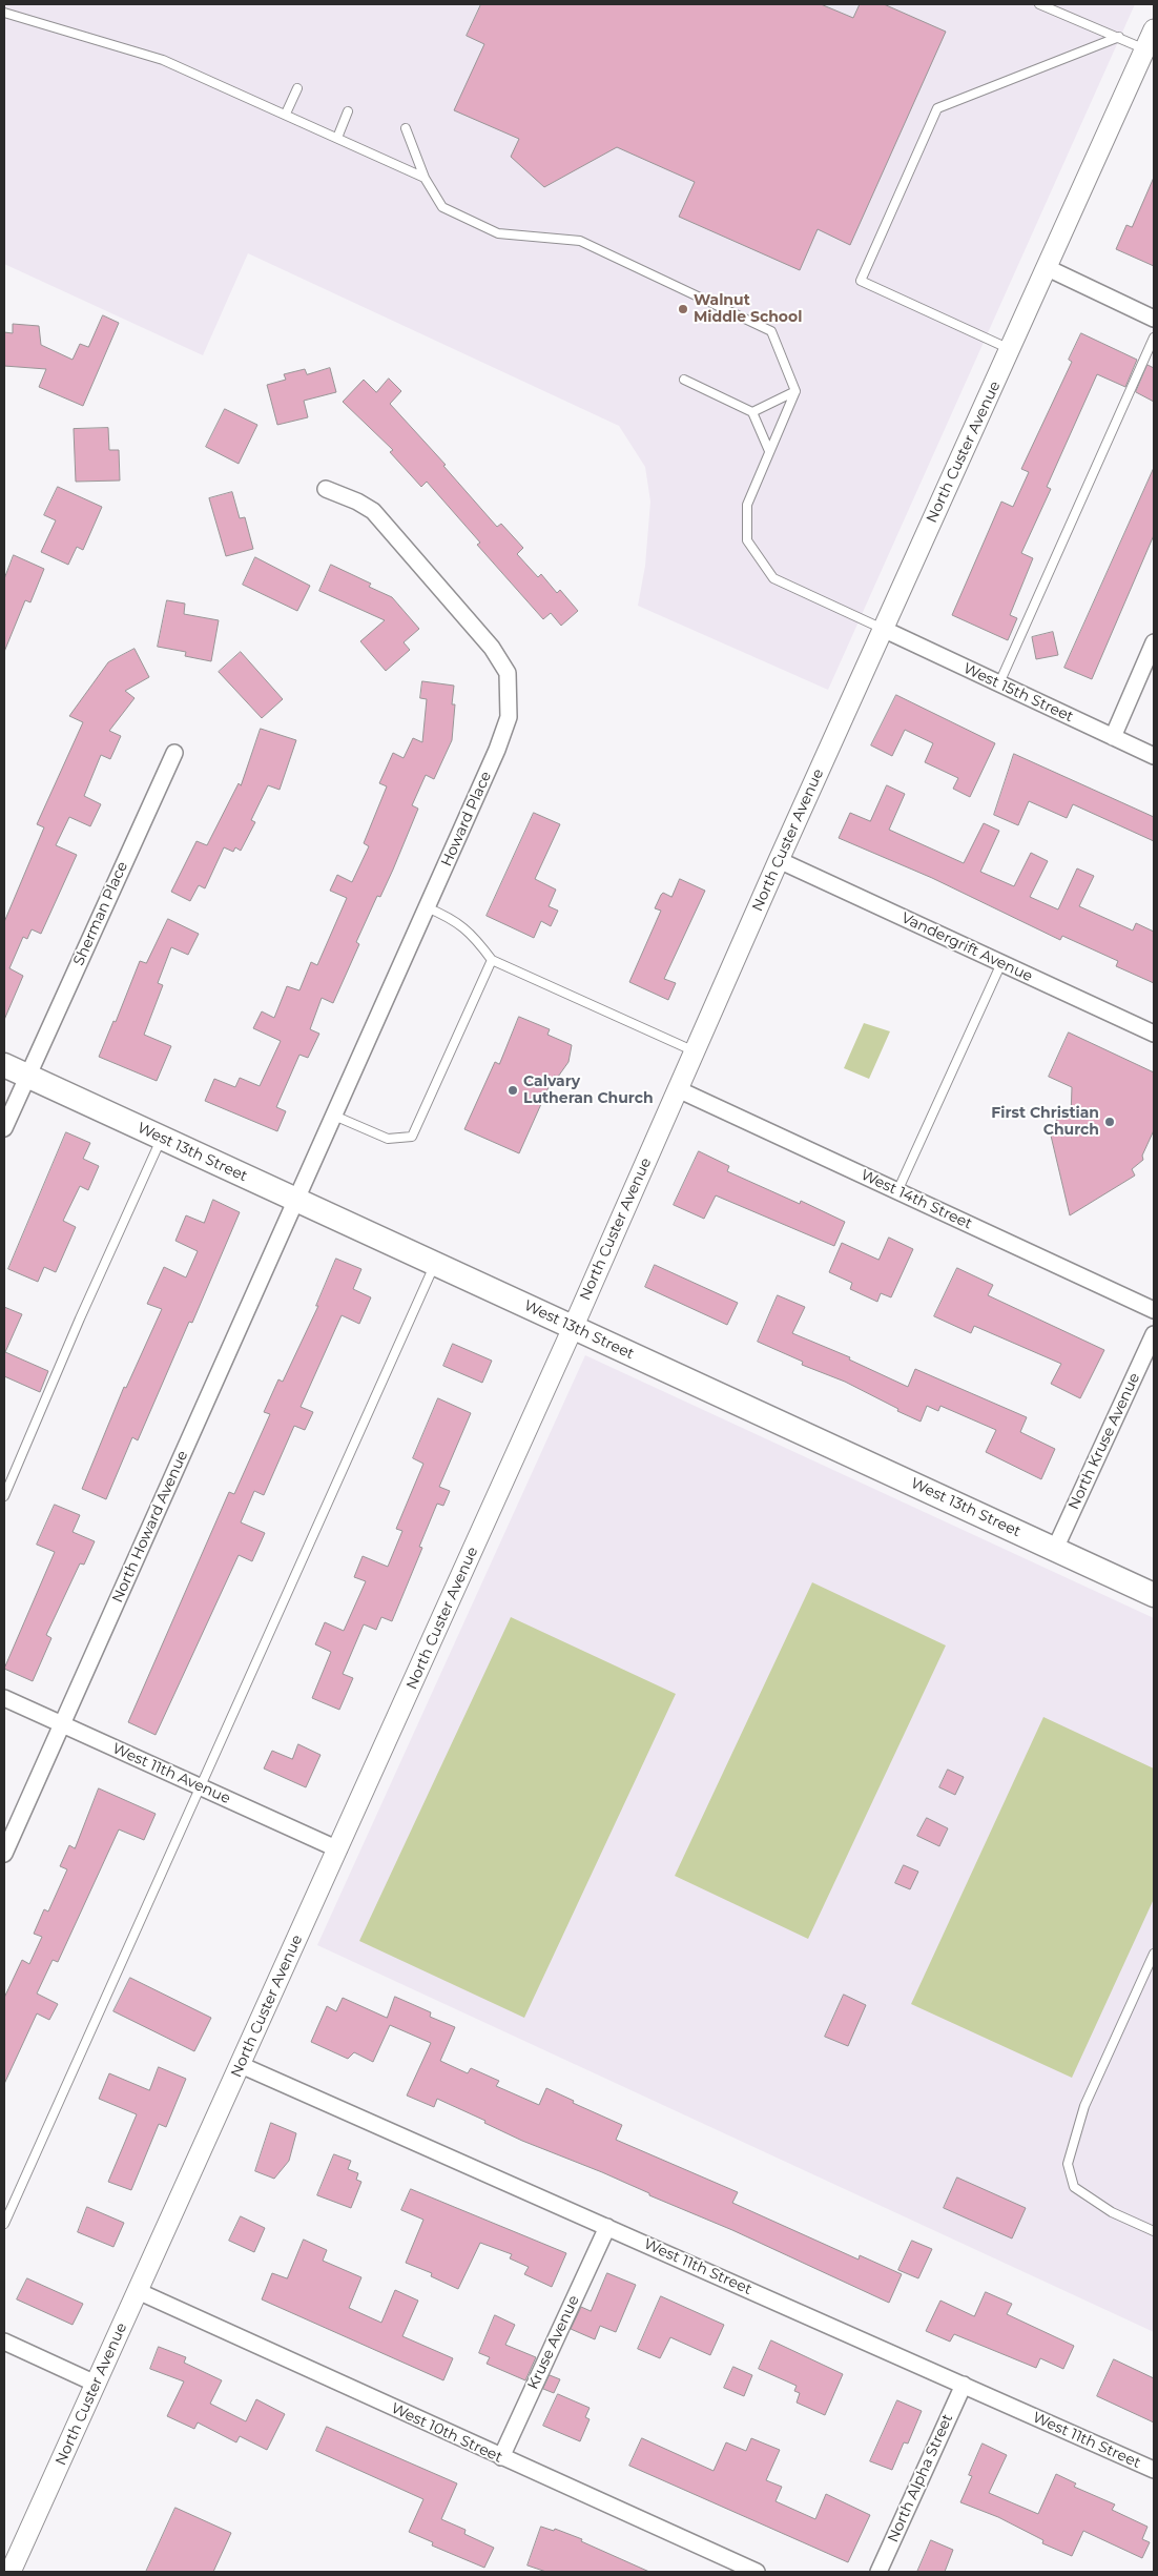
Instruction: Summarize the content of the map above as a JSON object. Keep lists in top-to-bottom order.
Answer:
{
  "streets": {
    "main road": ["West 13th Street"],
    "street": [
      "North Custer Avenue",
      "West 15th Street",
      "Howard Place",
      "Sherman Place",
      "Vandergrift Avenue",
      "West 14th Street",
      "North Kruse Avenue",
      "North Howard Avenue",
      "West 11th Avenue",
      "West 11th Street",
      "Kruse Avenue",
      "West 10th Street",
      "North Alpha Street"
    ]
  },
  "crossings": [
    ["North Custer Avenue", "West 15th Street"],
    ["North Custer Avenue", "Vandergrift Avenue"],
    ["North Custer Avenue", "West 13th Street"],
    ["North Custer Avenue", "West 14th Street"],
    ["North Custer Avenue", "West 11th Avenue"],
    ["North Custer Avenue", "West 11th Street"],
    ["North Custer Avenue", "West 10th Street"],
    ["Howard Place", "West 13th Street"],
    ["Howard Place", "North Howard Avenue"],
    ["Sherman Place", "West 13th Street"],
    ["West 13th Street", "North Kruse Avenue"],
    ["West 13th Street", "North Howard Avenue"],
    ["North Howard Avenue", "West 11th Avenue"],
    ["West 11th Street", "Kruse Avenue"],
    ["West 11th Street", "North Alpha Street"],
    ["Kruse Avenue", "West 10th Street"]
  ],
  "places": ["Walnut Middle School", "Calvary Lutheran Church", "First Christian Church"]
}
